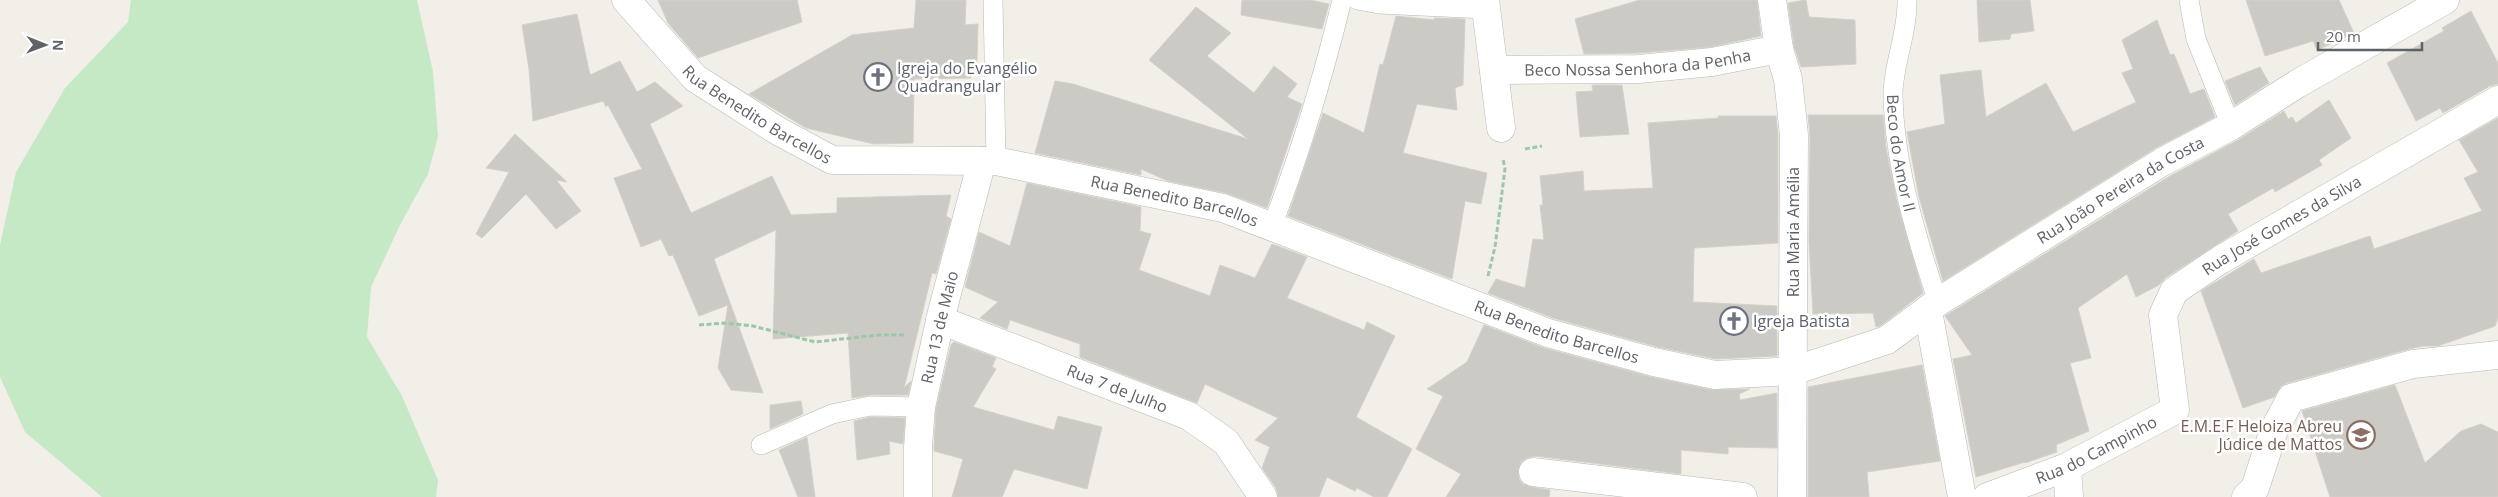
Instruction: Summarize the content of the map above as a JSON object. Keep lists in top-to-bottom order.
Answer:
{
  "streets": {
    "street": [
      "Beco Nossa Senhora da Penha",
      "Rua Benedito Barcellos",
      "Rua João Pereira da Costa",
      "Rua José Gomes da Silva",
      "Rua Maria Amélia",
      "Rua 13 de Maio",
      "Rua 7 de Julho",
      "Rua do Campinho"
    ],
    "lane": ["Beco do Amor II"]
  },
  "crossings": [
    ["Beco Nossa Senhora da Penha", "Rua Maria Amélia"],
    ["Rua Benedito Barcellos", "Rua João Pereira da Costa"],
    ["Rua Benedito Barcellos", "Rua Maria Amélia"],
    ["Rua Benedito Barcellos", "Rua 13 de Maio"],
    ["Beco do Amor II", "Rua João Pereira da Costa"],
    ["Rua João Pereira da Costa", "Rua Maria Amélia"],
    ["Rua José Gomes da Silva", "Rua do Campinho"],
    ["Rua 13 de Maio", "Rua 7 de Julho"]
  ],
  "places": {
    "church": ["Igreja do Evangélio Quadrangular", "Igreja Batista"],
    "school or university": ["E.M.E.F Heloiza Abreu Júdice de Mattos"]
  },
  "scale_bar": "20 m",
  "north": "right"
}
